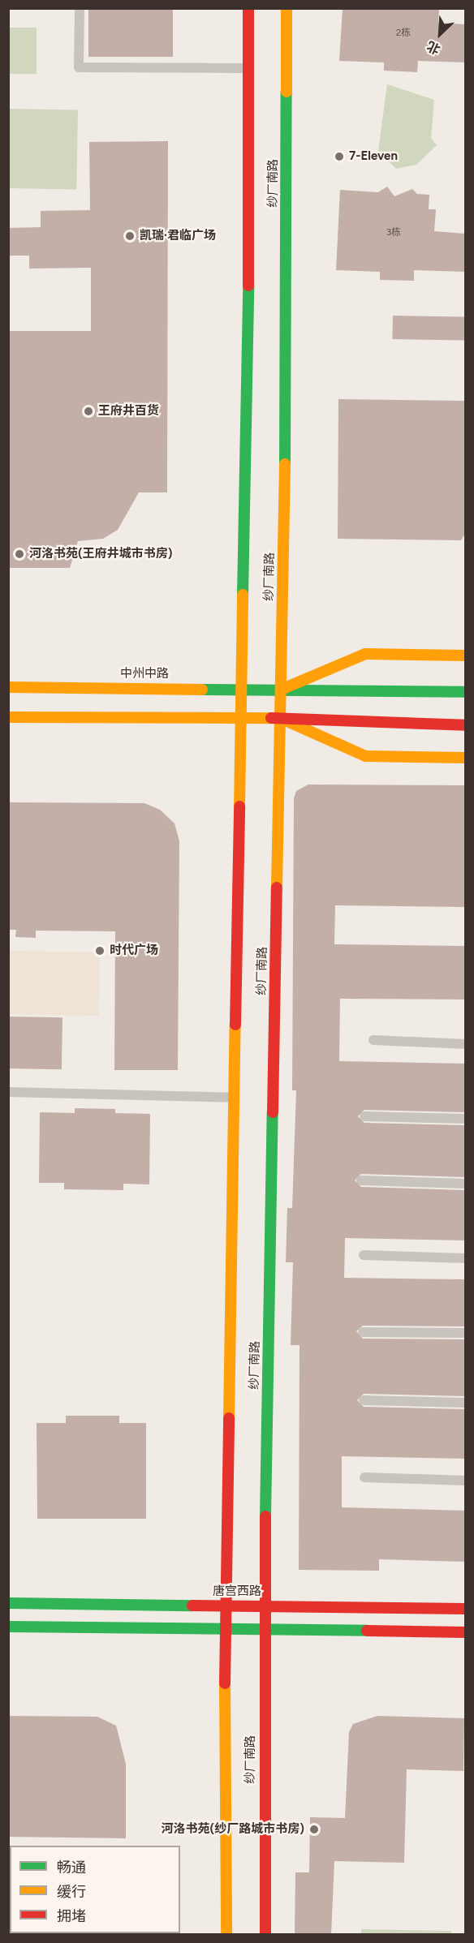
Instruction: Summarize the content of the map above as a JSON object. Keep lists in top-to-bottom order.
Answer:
{
  "streets": {
    "main road": ["纱厂南路", "中州中路", "唐宫西路"]
  },
  "crossings": [
    ["纱厂南路", "中州中路"],
    ["纱厂南路", "唐宫西路"]
  ],
  "places": [
    "7-Eleven",
    "凯瑞·君临广场",
    "王府井百货",
    "河洛书苑(王府井城市书房)",
    "时代广场",
    "河洛书苑(纱厂路城市书房)"
  ],
  "house_numbers": ["2栋", "3栋"],
  "legend": ["畅通", "缓行", "拥堵"],
  "north": "bottom left"
}
